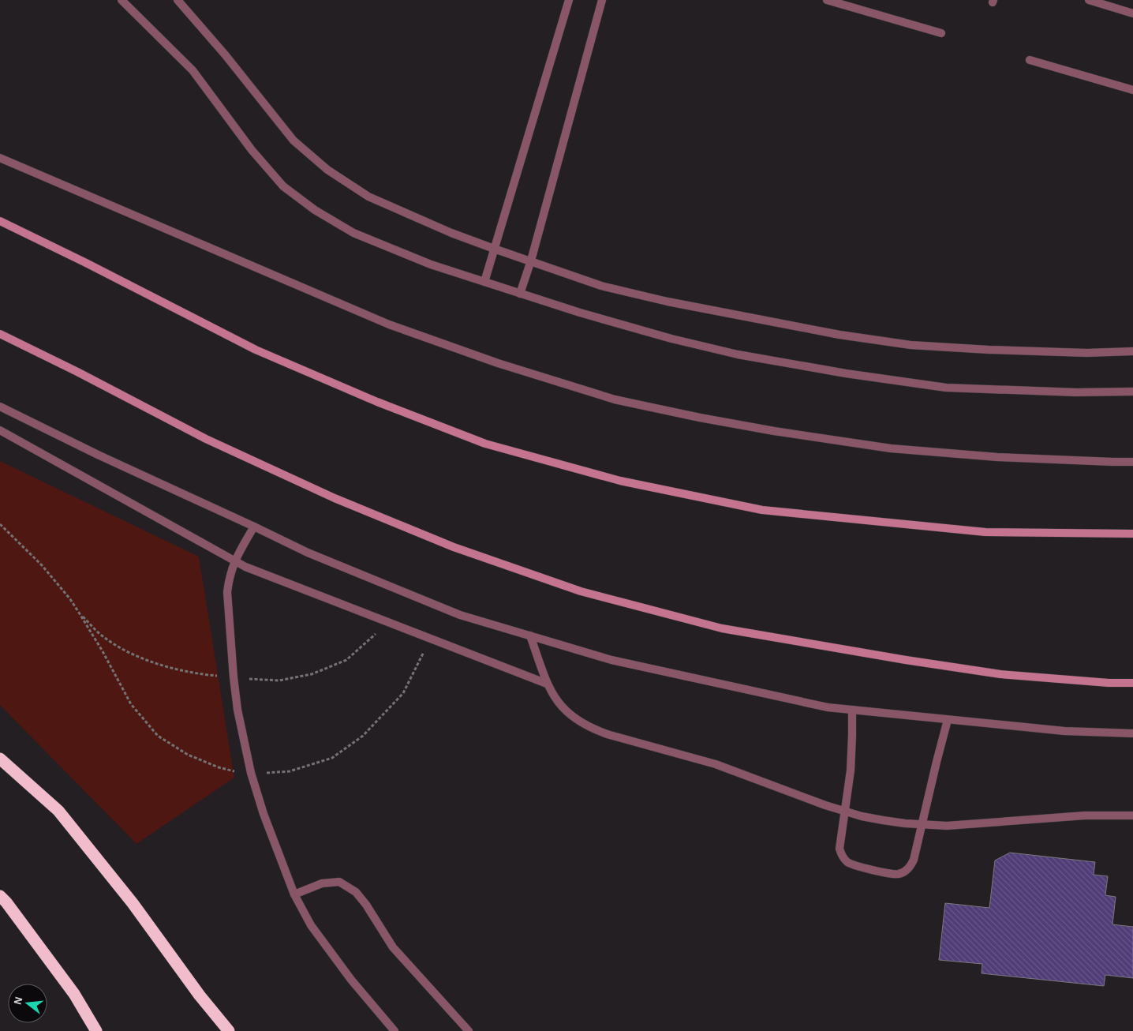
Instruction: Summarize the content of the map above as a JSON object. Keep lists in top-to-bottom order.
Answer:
{
  "north": "left"
}
